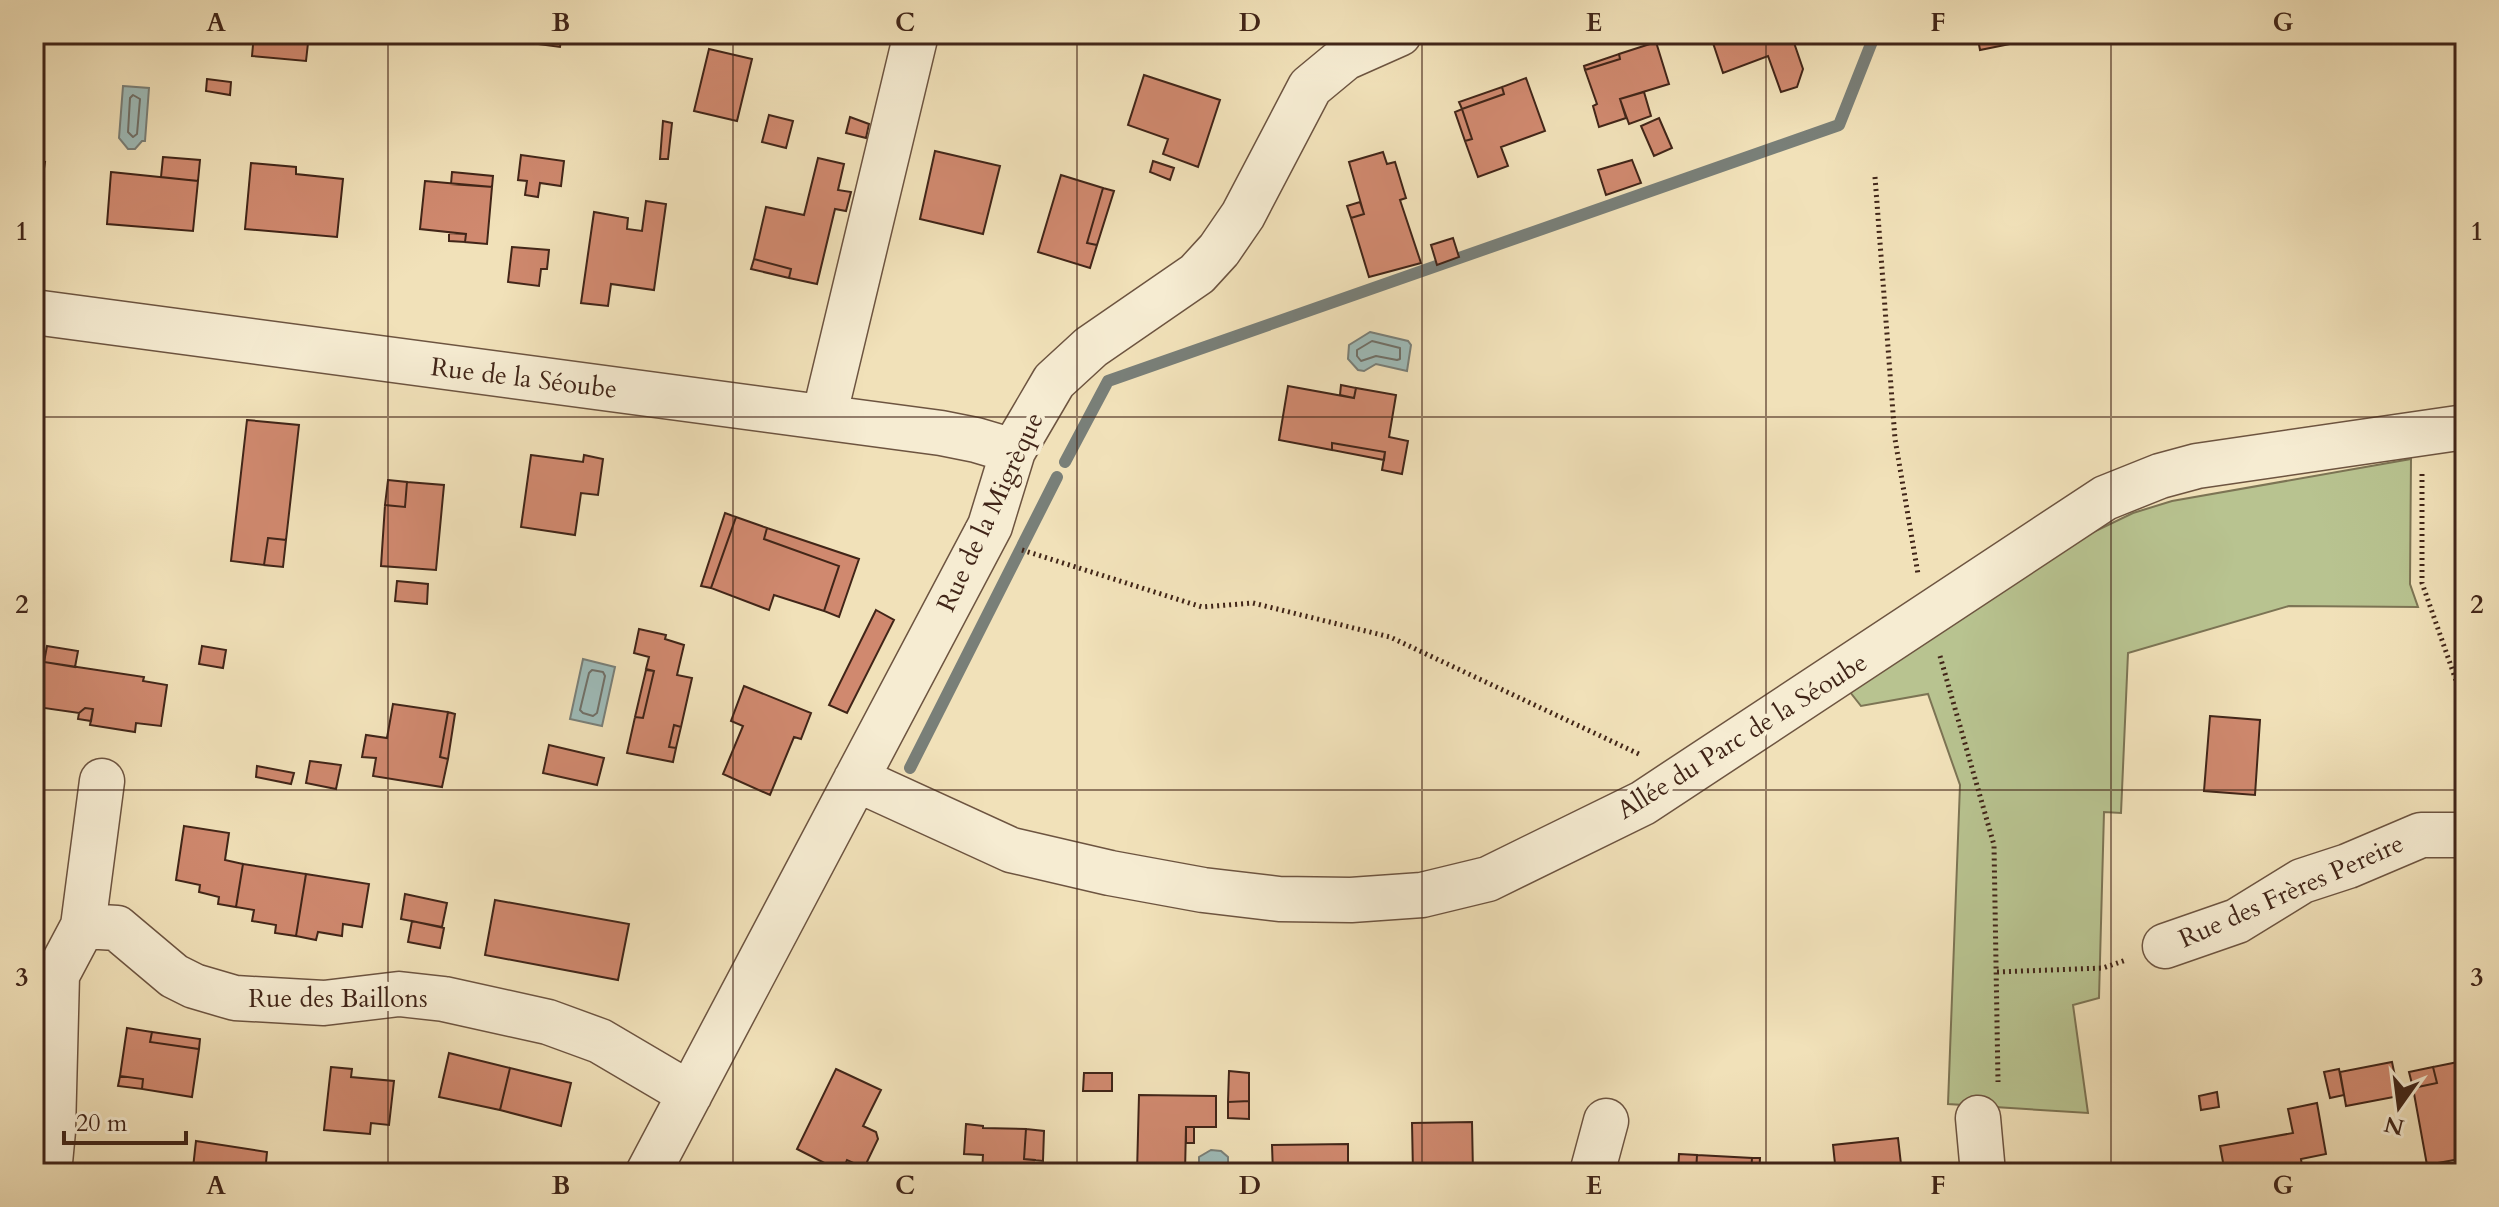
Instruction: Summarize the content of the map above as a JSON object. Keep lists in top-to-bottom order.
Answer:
{
  "streets": {
    "street": [
      "Rue de la Séoube",
      "Rue de la Migrèque",
      "Allée du Parc de la Séoube",
      "Rue des Frères Pereire",
      "Rue des Baillons"
    ]
  },
  "crossings": [
    ["Rue de la Séoube", "Rue de la Migrèque"],
    ["Rue de la Migrèque", "Allée du Parc de la Séoube"],
    ["Rue de la Migrèque", "Rue des Baillons"]
  ],
  "scale_bar": "20 m",
  "north": "bottom",
  "grid": {
    "columns": [
      "A",
      "B",
      "C",
      "D",
      "E",
      "F",
      "G"
    ],
    "rows": ["1", "2", "3"]
  }
}
